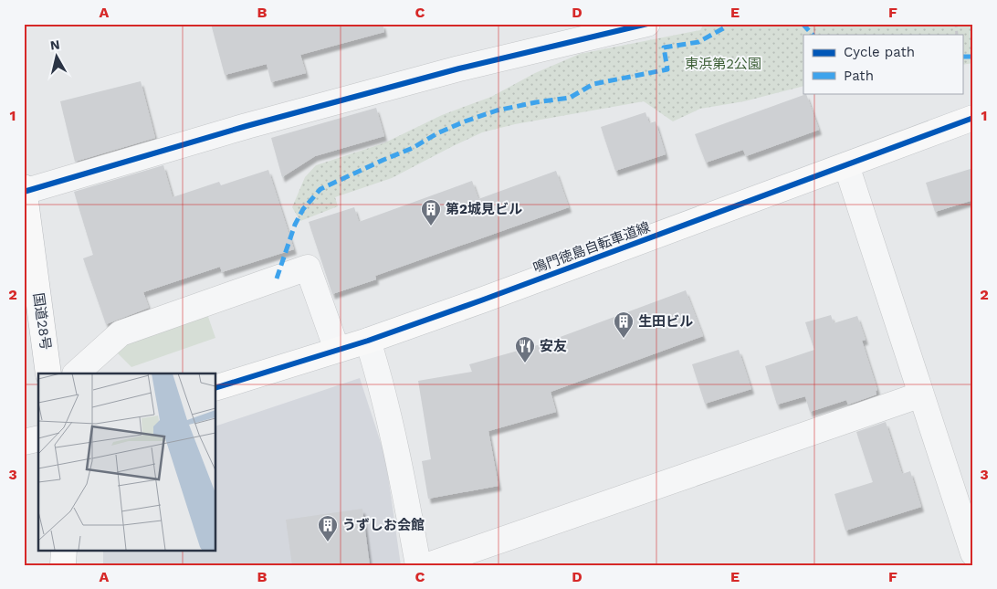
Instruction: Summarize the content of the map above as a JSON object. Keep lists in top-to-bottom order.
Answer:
{
  "streets": {
    "main road": ["鳴門徳島自転車道線", "国道28号"]
  },
  "parks": ["東浜第2公園"],
  "places": {
    "building": ["第2城見ビル", "生田ビル", "うずしお会館"],
    "restaurant": ["安友"]
  },
  "legend": ["Cycle path", "Path"],
  "north": "top",
  "grid": {
    "columns": [
      "A",
      "B",
      "C",
      "D",
      "E",
      "F"
    ],
    "rows": ["1", "2", "3"]
  }
}
